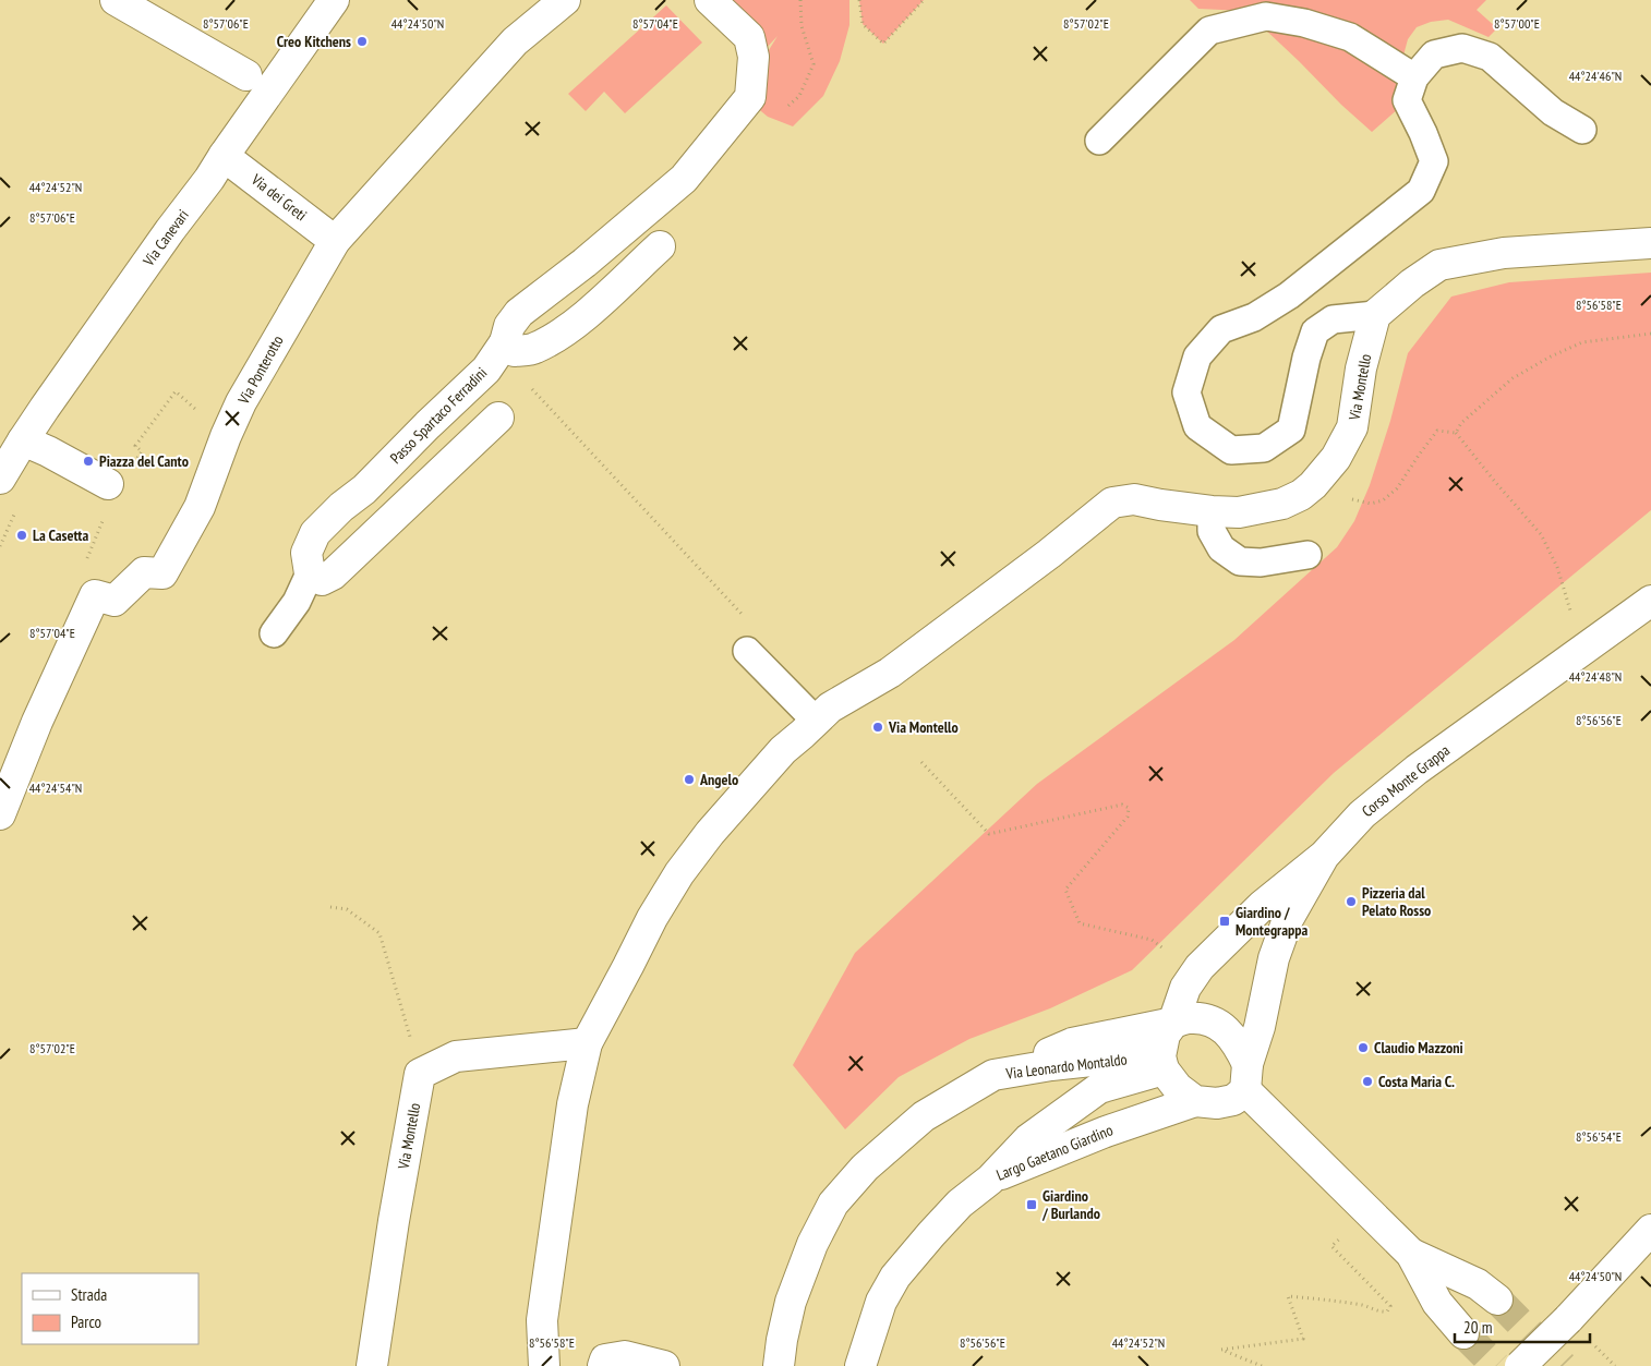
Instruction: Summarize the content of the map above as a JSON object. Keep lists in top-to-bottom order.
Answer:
{
  "streets": {
    "street": [
      "Via dei Greti",
      "Via Canevari",
      "Via Ponterotto",
      "Via Montello",
      "Passo Spartaco Ferradini",
      "Corso Monte Grappa",
      "Via Leonardo Montaldo",
      "Largo Gaetano Giardino"
    ]
  },
  "crossings": [
    ["Via dei Greti", "Via Canevari"],
    ["Via dei Greti", "Via Ponterotto"],
    ["Corso Monte Grappa", "Via Leonardo Montaldo"],
    ["Corso Monte Grappa", "Largo Gaetano Giardino"],
    ["Via Leonardo Montaldo", "Largo Gaetano Giardino"]
  ],
  "places": {
    "other": [
      "Creo Kitchens",
      "Piazza del Canto",
      "La Casetta",
      "Via Montello",
      "Angelo",
      "Pizzeria dal Pelato Rosso",
      "Claudio Mazzoni",
      "Costa Maria C."
    ],
    "transit": ["Giardino / Montegrappa", "Giardino / Burlando"]
  },
  "legend": ["Strada", "Parco"],
  "scale_bar": "20 m",
  "coordinates": [
    "8°57'06\"E",
    "8°57'04\"E",
    "8°57'02\"E",
    "8°57'00\"E",
    "44°24'50\"N",
    "44°24'46\"N",
    "44°24'52\"N",
    "8°56'58\"E",
    "44°24'48\"N",
    "8°56'56\"E",
    "44°24'54\"N",
    "8°56'54\"E"
  ]
}
